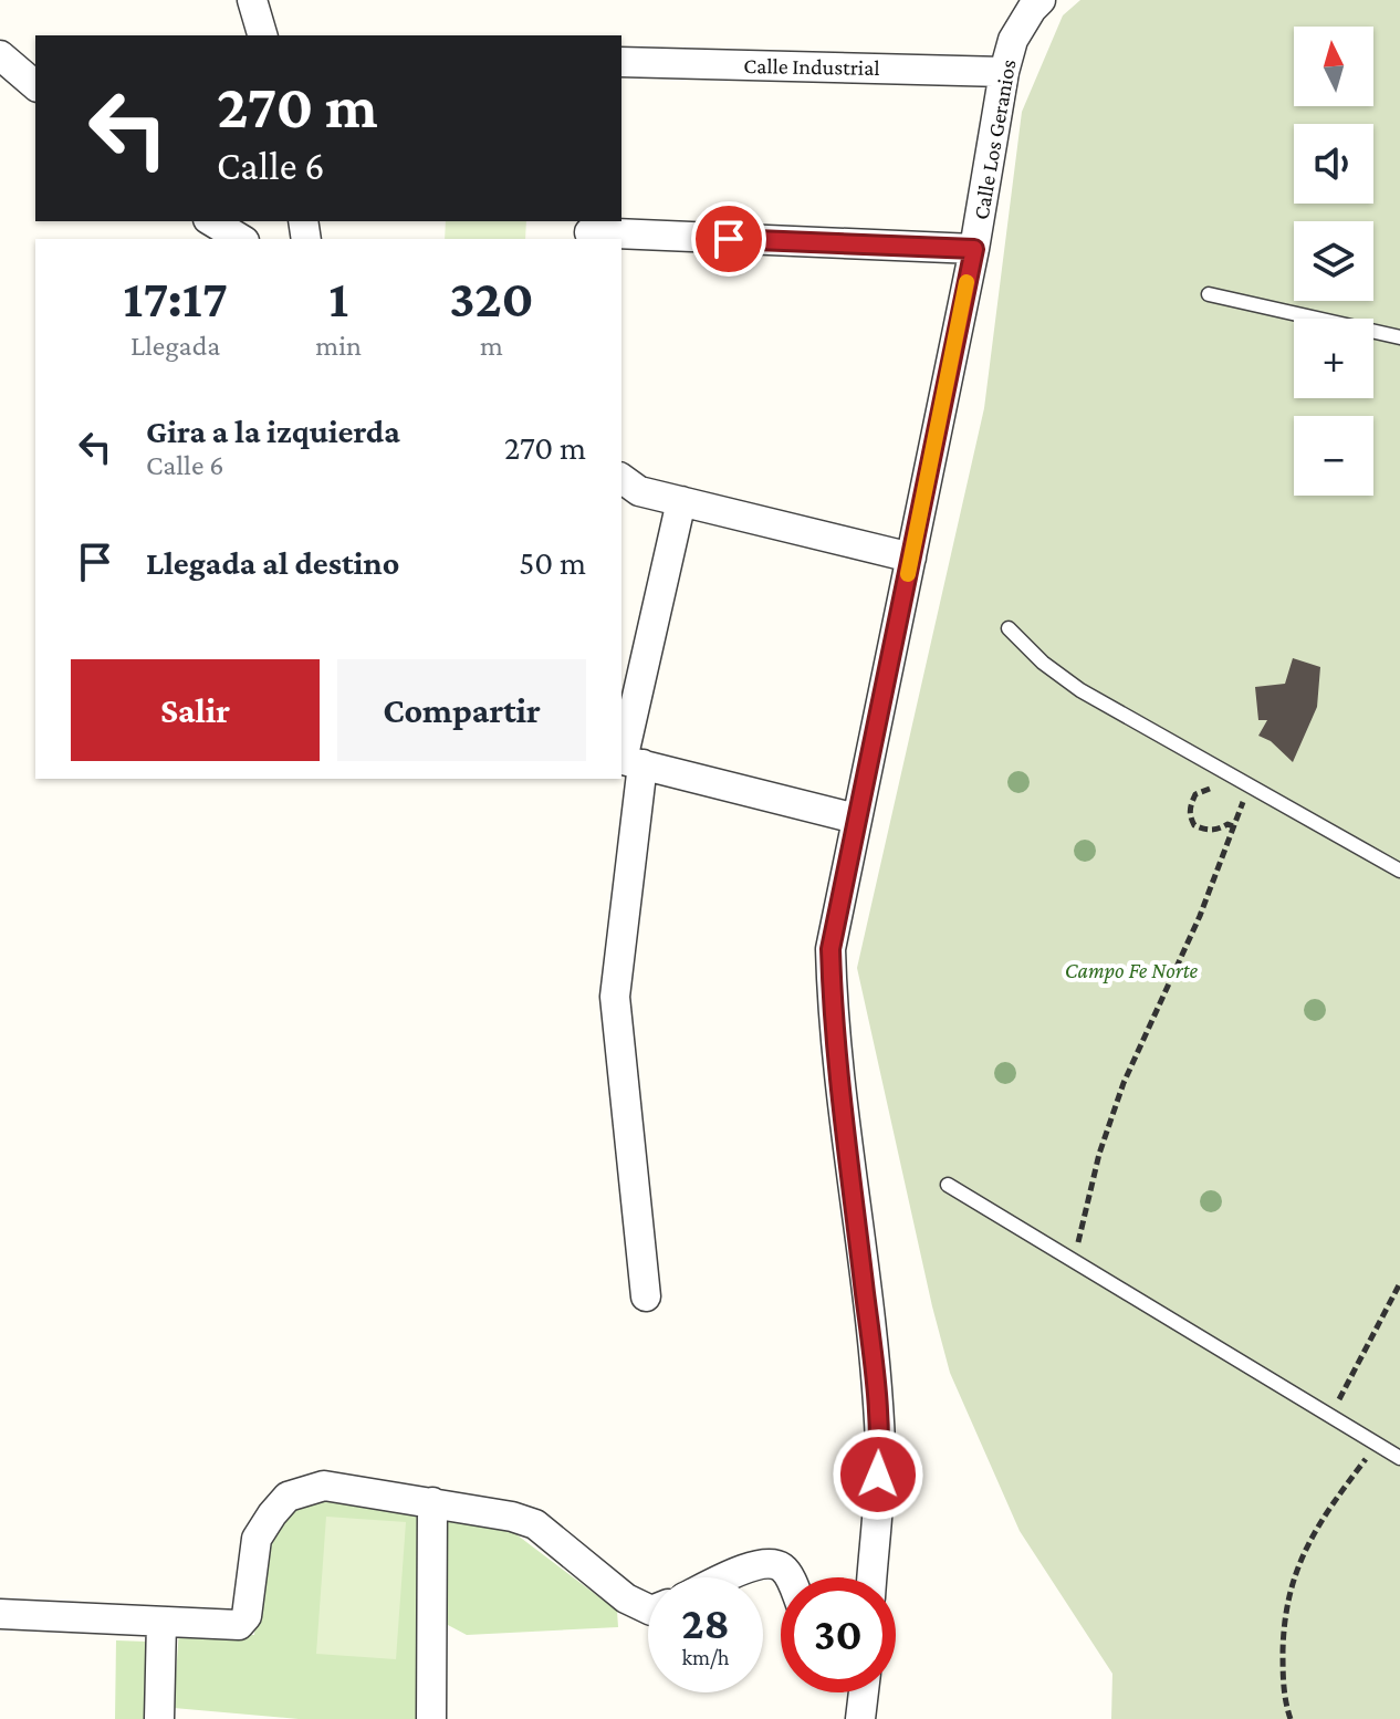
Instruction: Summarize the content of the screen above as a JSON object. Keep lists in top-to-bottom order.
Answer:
{
  "streets": {
    "street": ["Calle Industrial", "Calle Los Geranios"]
  },
  "crossings": [
    ["Calle Industrial", "Calle Los Geranios"]
  ],
  "parks": ["Campo Fe Norte"],
  "north": "top",
  "page": {
    "map_buttons": ["+", "−"],
    "turn": ["270 m", "Calle 6"],
    "eta": [
      "17:17",
      "Llegada",
      "1",
      "min",
      "320",
      "m"
    ],
    "list": [
      {
        "name": "Gira a la izquierda",
        "note": "Calle 6",
        "value": "270 m"
      },
      {
        "name": "Llegada al destino",
        "value": "50 m"
      }
    ],
    "buttons": ["Salir", "Compartir"],
    "speed": "28 km/h",
    "limit": "30"
  }
}
